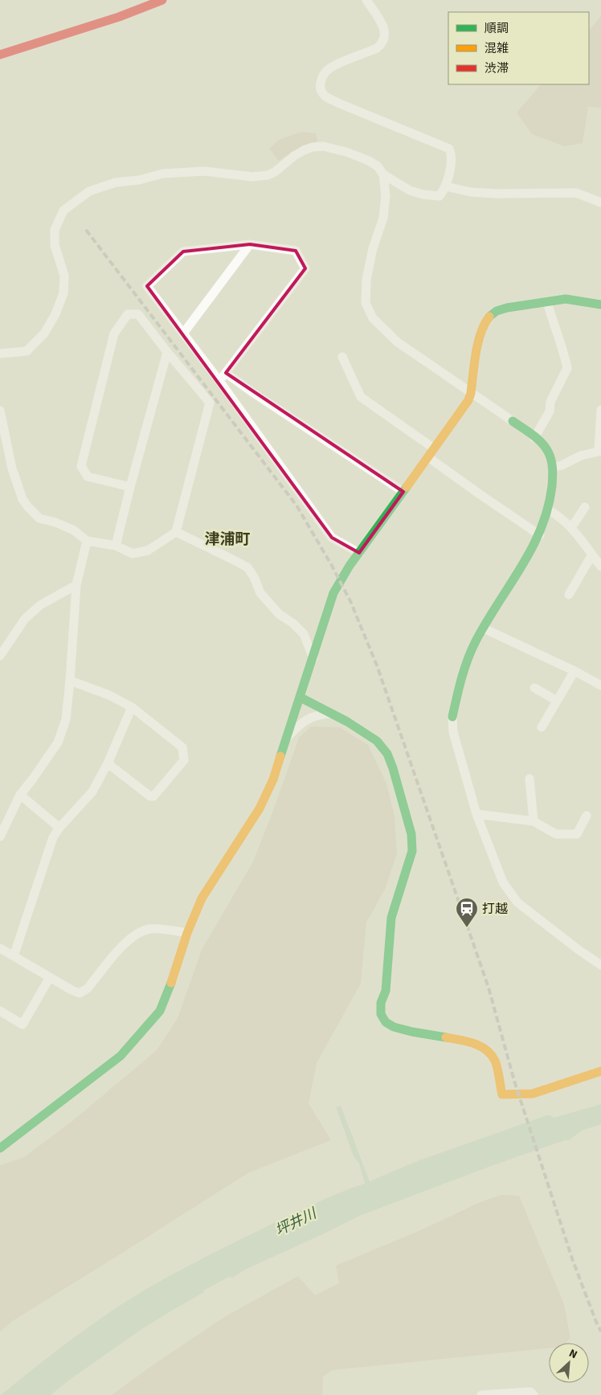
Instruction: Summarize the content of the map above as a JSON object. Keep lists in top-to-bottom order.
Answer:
{
  "districts": ["津浦町"],
  "water": ["坪井川"],
  "places": {
    "station": ["打越"]
  },
  "legend": ["順調", "混雑", "渋滞"],
  "north": "top right"
}
